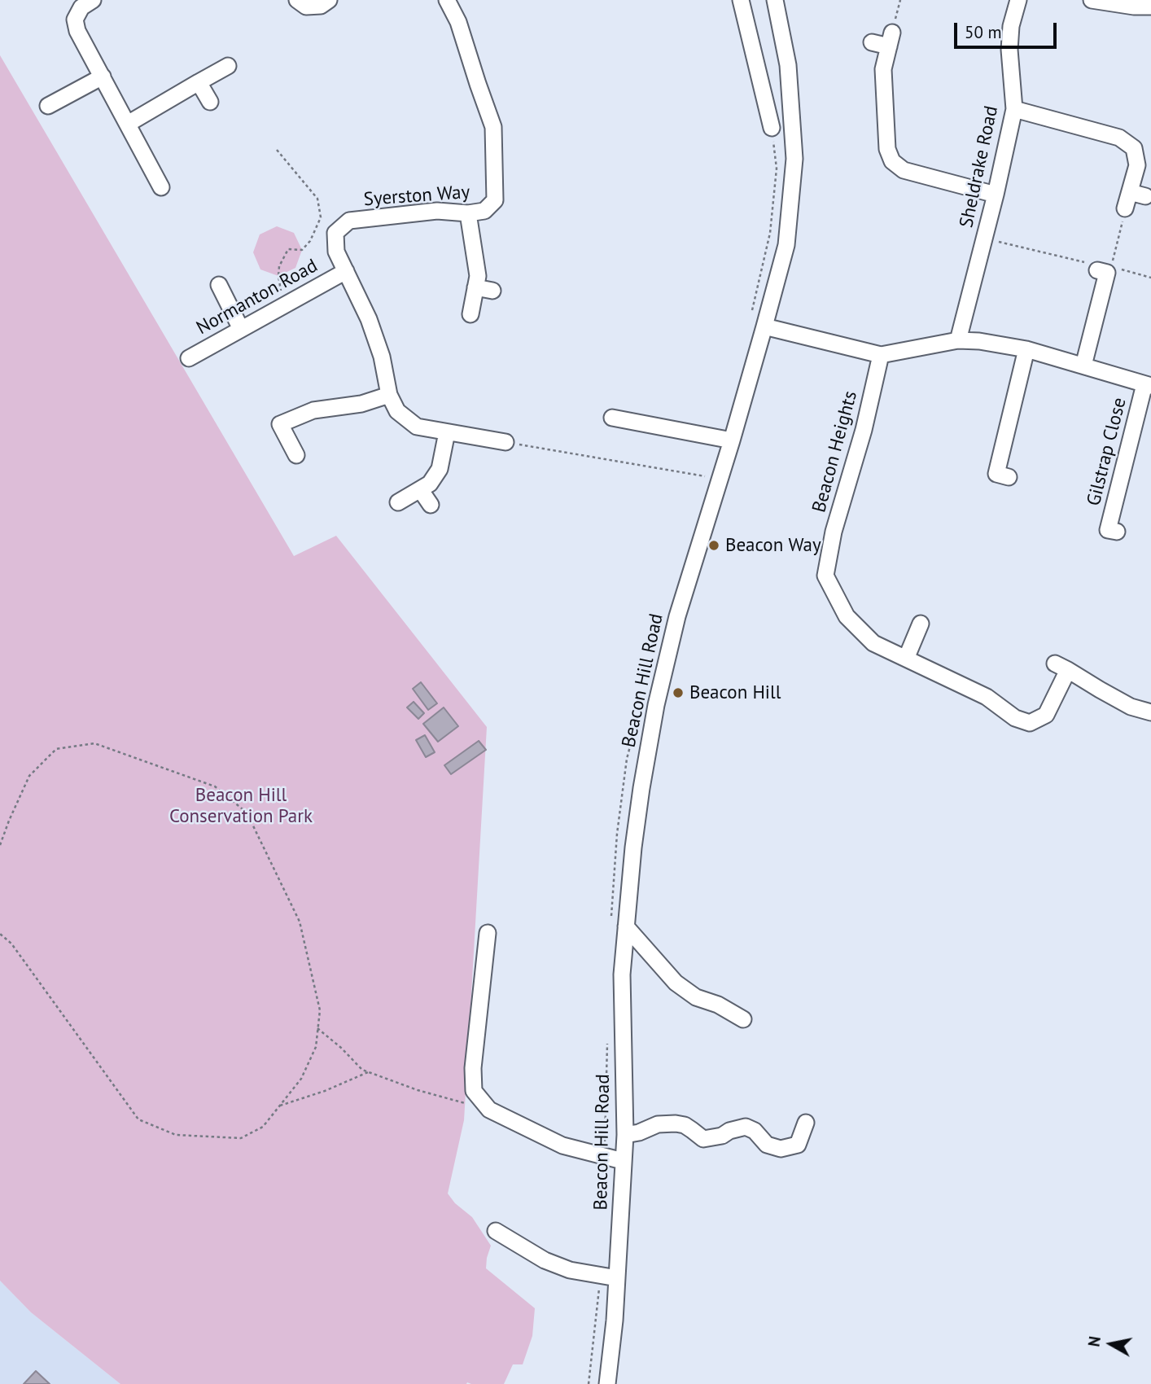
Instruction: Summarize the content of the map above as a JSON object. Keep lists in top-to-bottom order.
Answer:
{
  "streets": {
    "street": [
      "Sheldrake Road",
      "Syerston Way",
      "Normanton Road",
      "Beacon Heights",
      "Gilstrap Close",
      "Beacon Hill Road"
    ]
  },
  "crossings": [
    ["Syerston Way", "Normanton Road"]
  ],
  "parks": ["Beacon Hill Conservation Park"],
  "places": ["Beacon Way", "Beacon Hill"],
  "scale_bar": "50 m",
  "north": "left"
}
